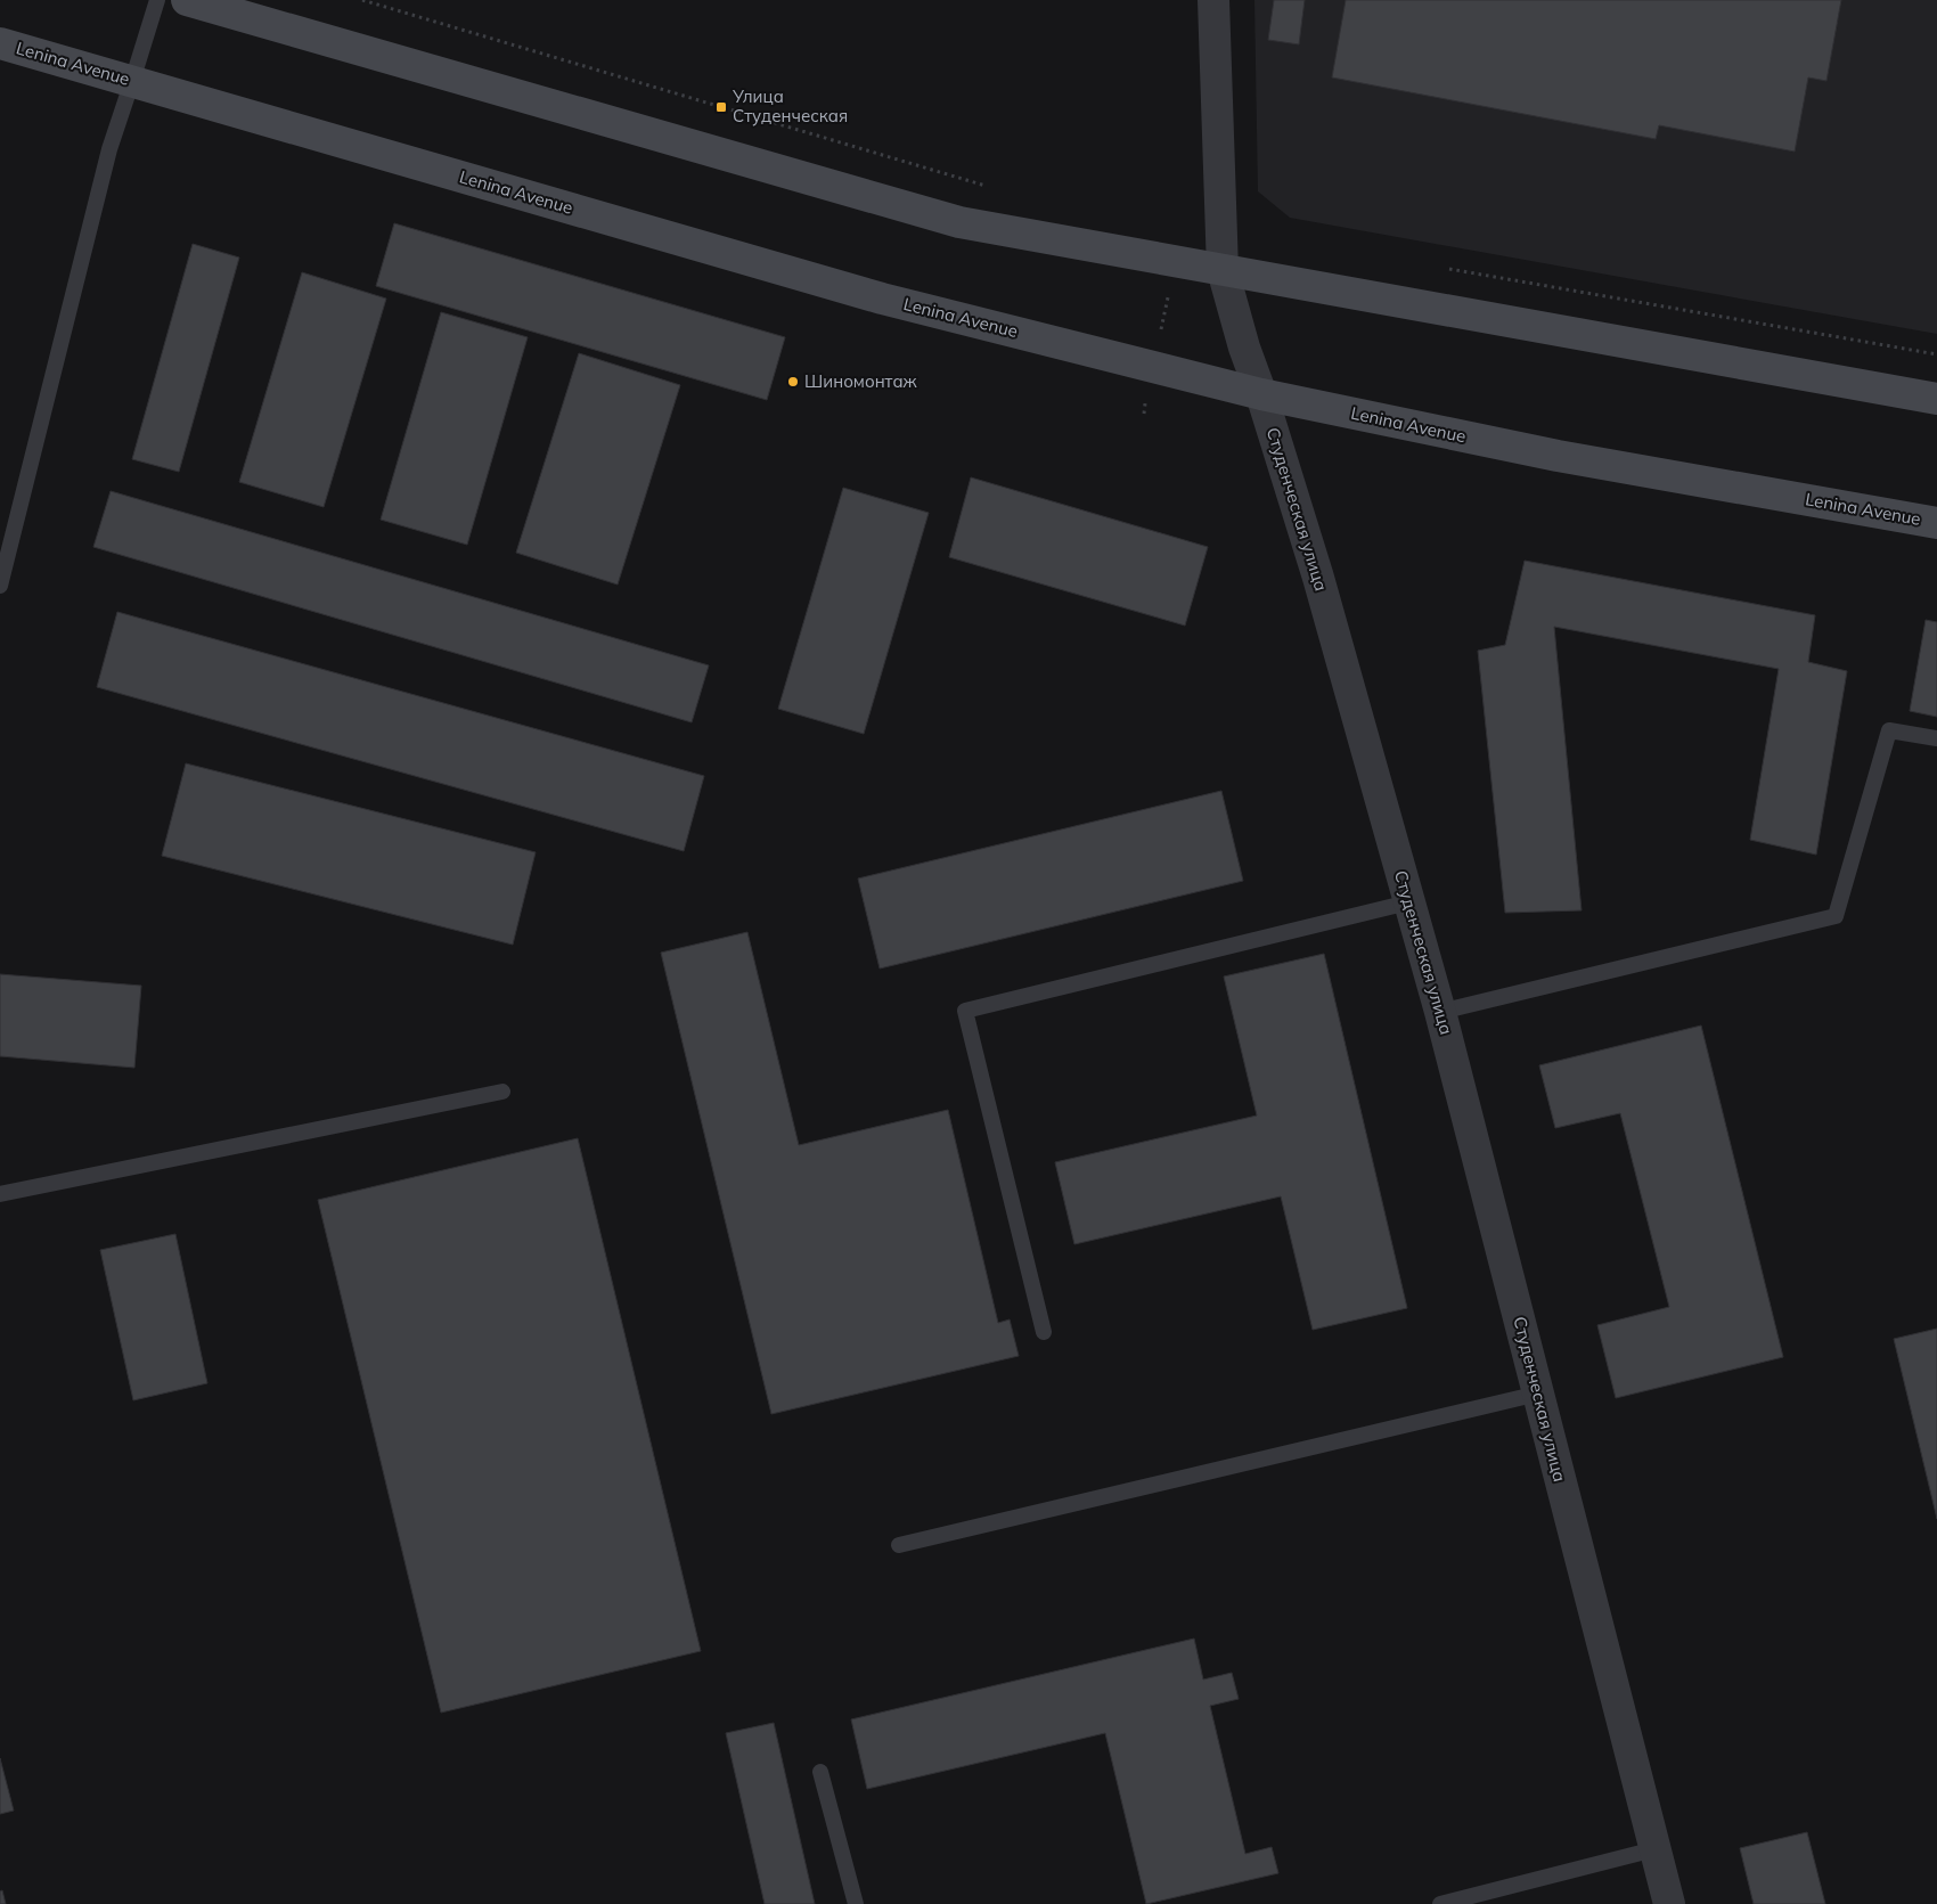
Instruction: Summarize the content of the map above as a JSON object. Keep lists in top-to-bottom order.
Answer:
{
  "streets": {
    "main road": ["Lenina Avenue"],
    "street": ["Студенческая улица"]
  },
  "crossings": [
    ["Lenina Avenue", "Студенческая улица"]
  ],
  "places": {
    "transit": ["Улица Студенческая"],
    "other": ["Шиномонтаж"]
  }
}
